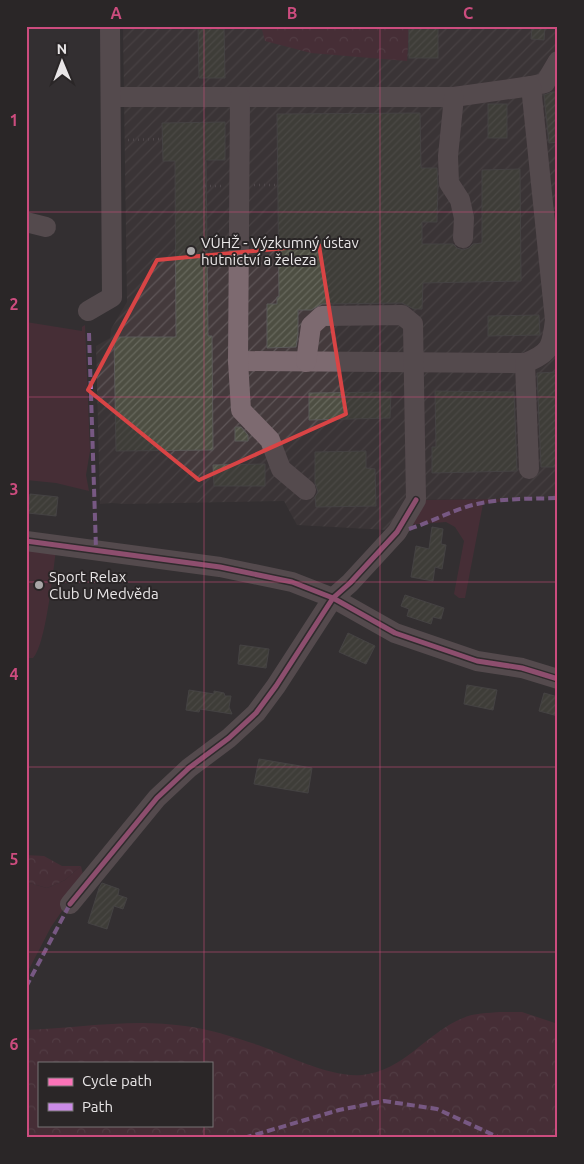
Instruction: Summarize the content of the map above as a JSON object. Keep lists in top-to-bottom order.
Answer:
{
  "places": ["VÚHŽ - Výzkumný ústav hutnictví a železa", "Sport Relax Club U Medvěda"],
  "legend": ["Cycle path", "Path"],
  "north": "top",
  "grid": {
    "columns": ["A", "B", "C"],
    "rows": [
      "1",
      "2",
      "3",
      "4",
      "5",
      "6"
    ]
  }
}
